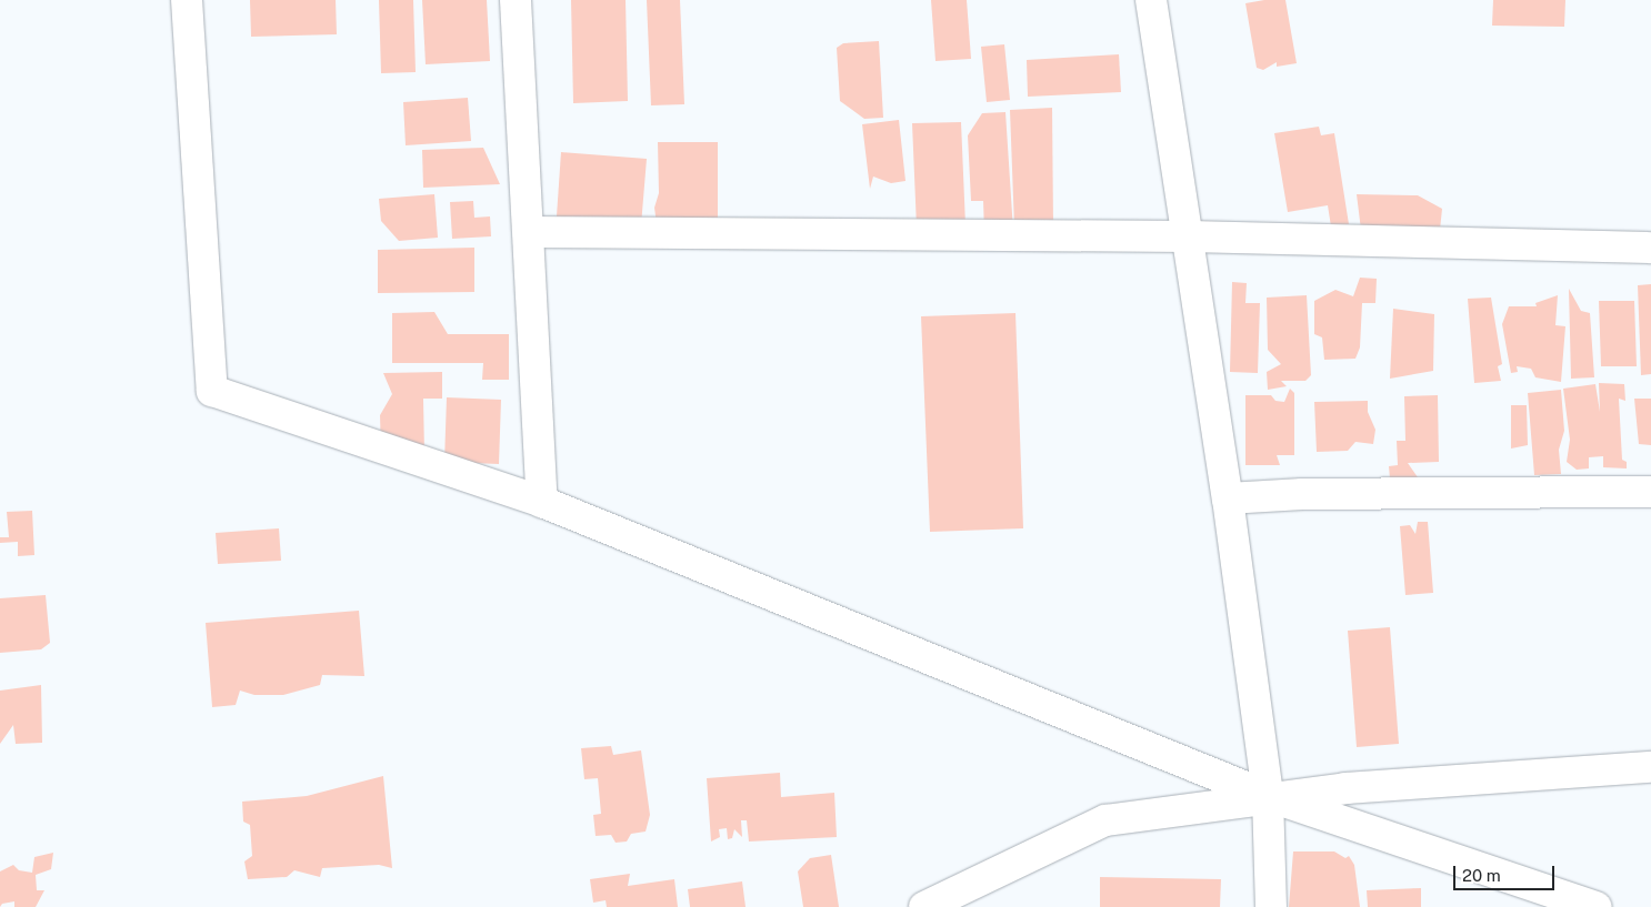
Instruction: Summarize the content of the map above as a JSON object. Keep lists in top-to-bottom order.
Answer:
{
  "scale_bar": "20 m"
}
